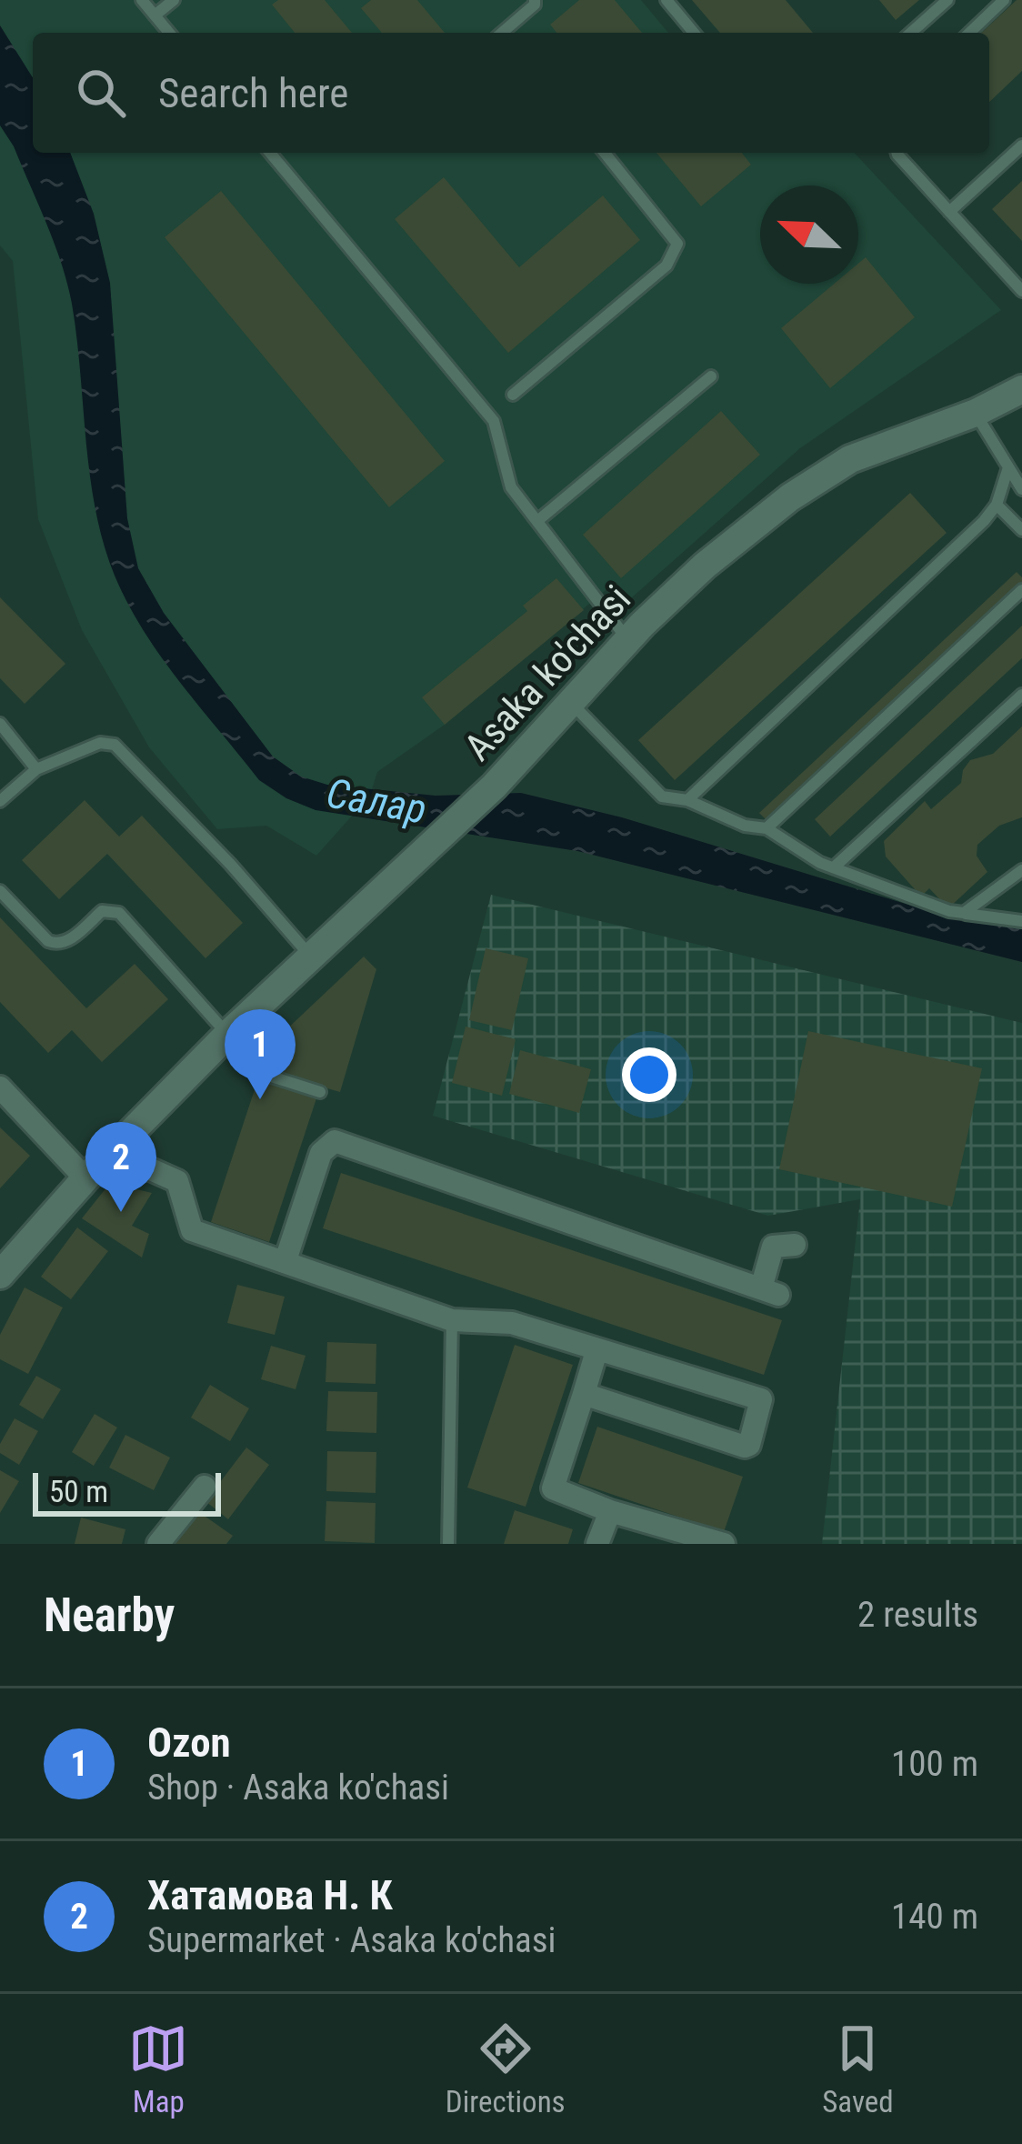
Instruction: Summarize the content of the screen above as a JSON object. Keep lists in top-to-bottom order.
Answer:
{
  "streets": {
    "street": ["Asaka ko'chasi"]
  },
  "water": ["Салар"],
  "scale_bar": "50 m",
  "north": "top left",
  "page": {
    "search": "Search here",
    "pins": ["1", "2"],
    "scale": "50 m",
    "heading": ["Nearby", "2 results"],
    "list": [
      {
        "mark": "1",
        "name": "Ozon",
        "note": "Shop · Asaka ko'chasi",
        "value": "100 m"
      },
      {
        "mark": "2",
        "name": "Хатамова Н. К",
        "note": "Supermarket · Asaka ko'chasi",
        "value": "140 m"
      }
    ],
    "nav": ["Map", "Directions", "Saved"]
  }
}
